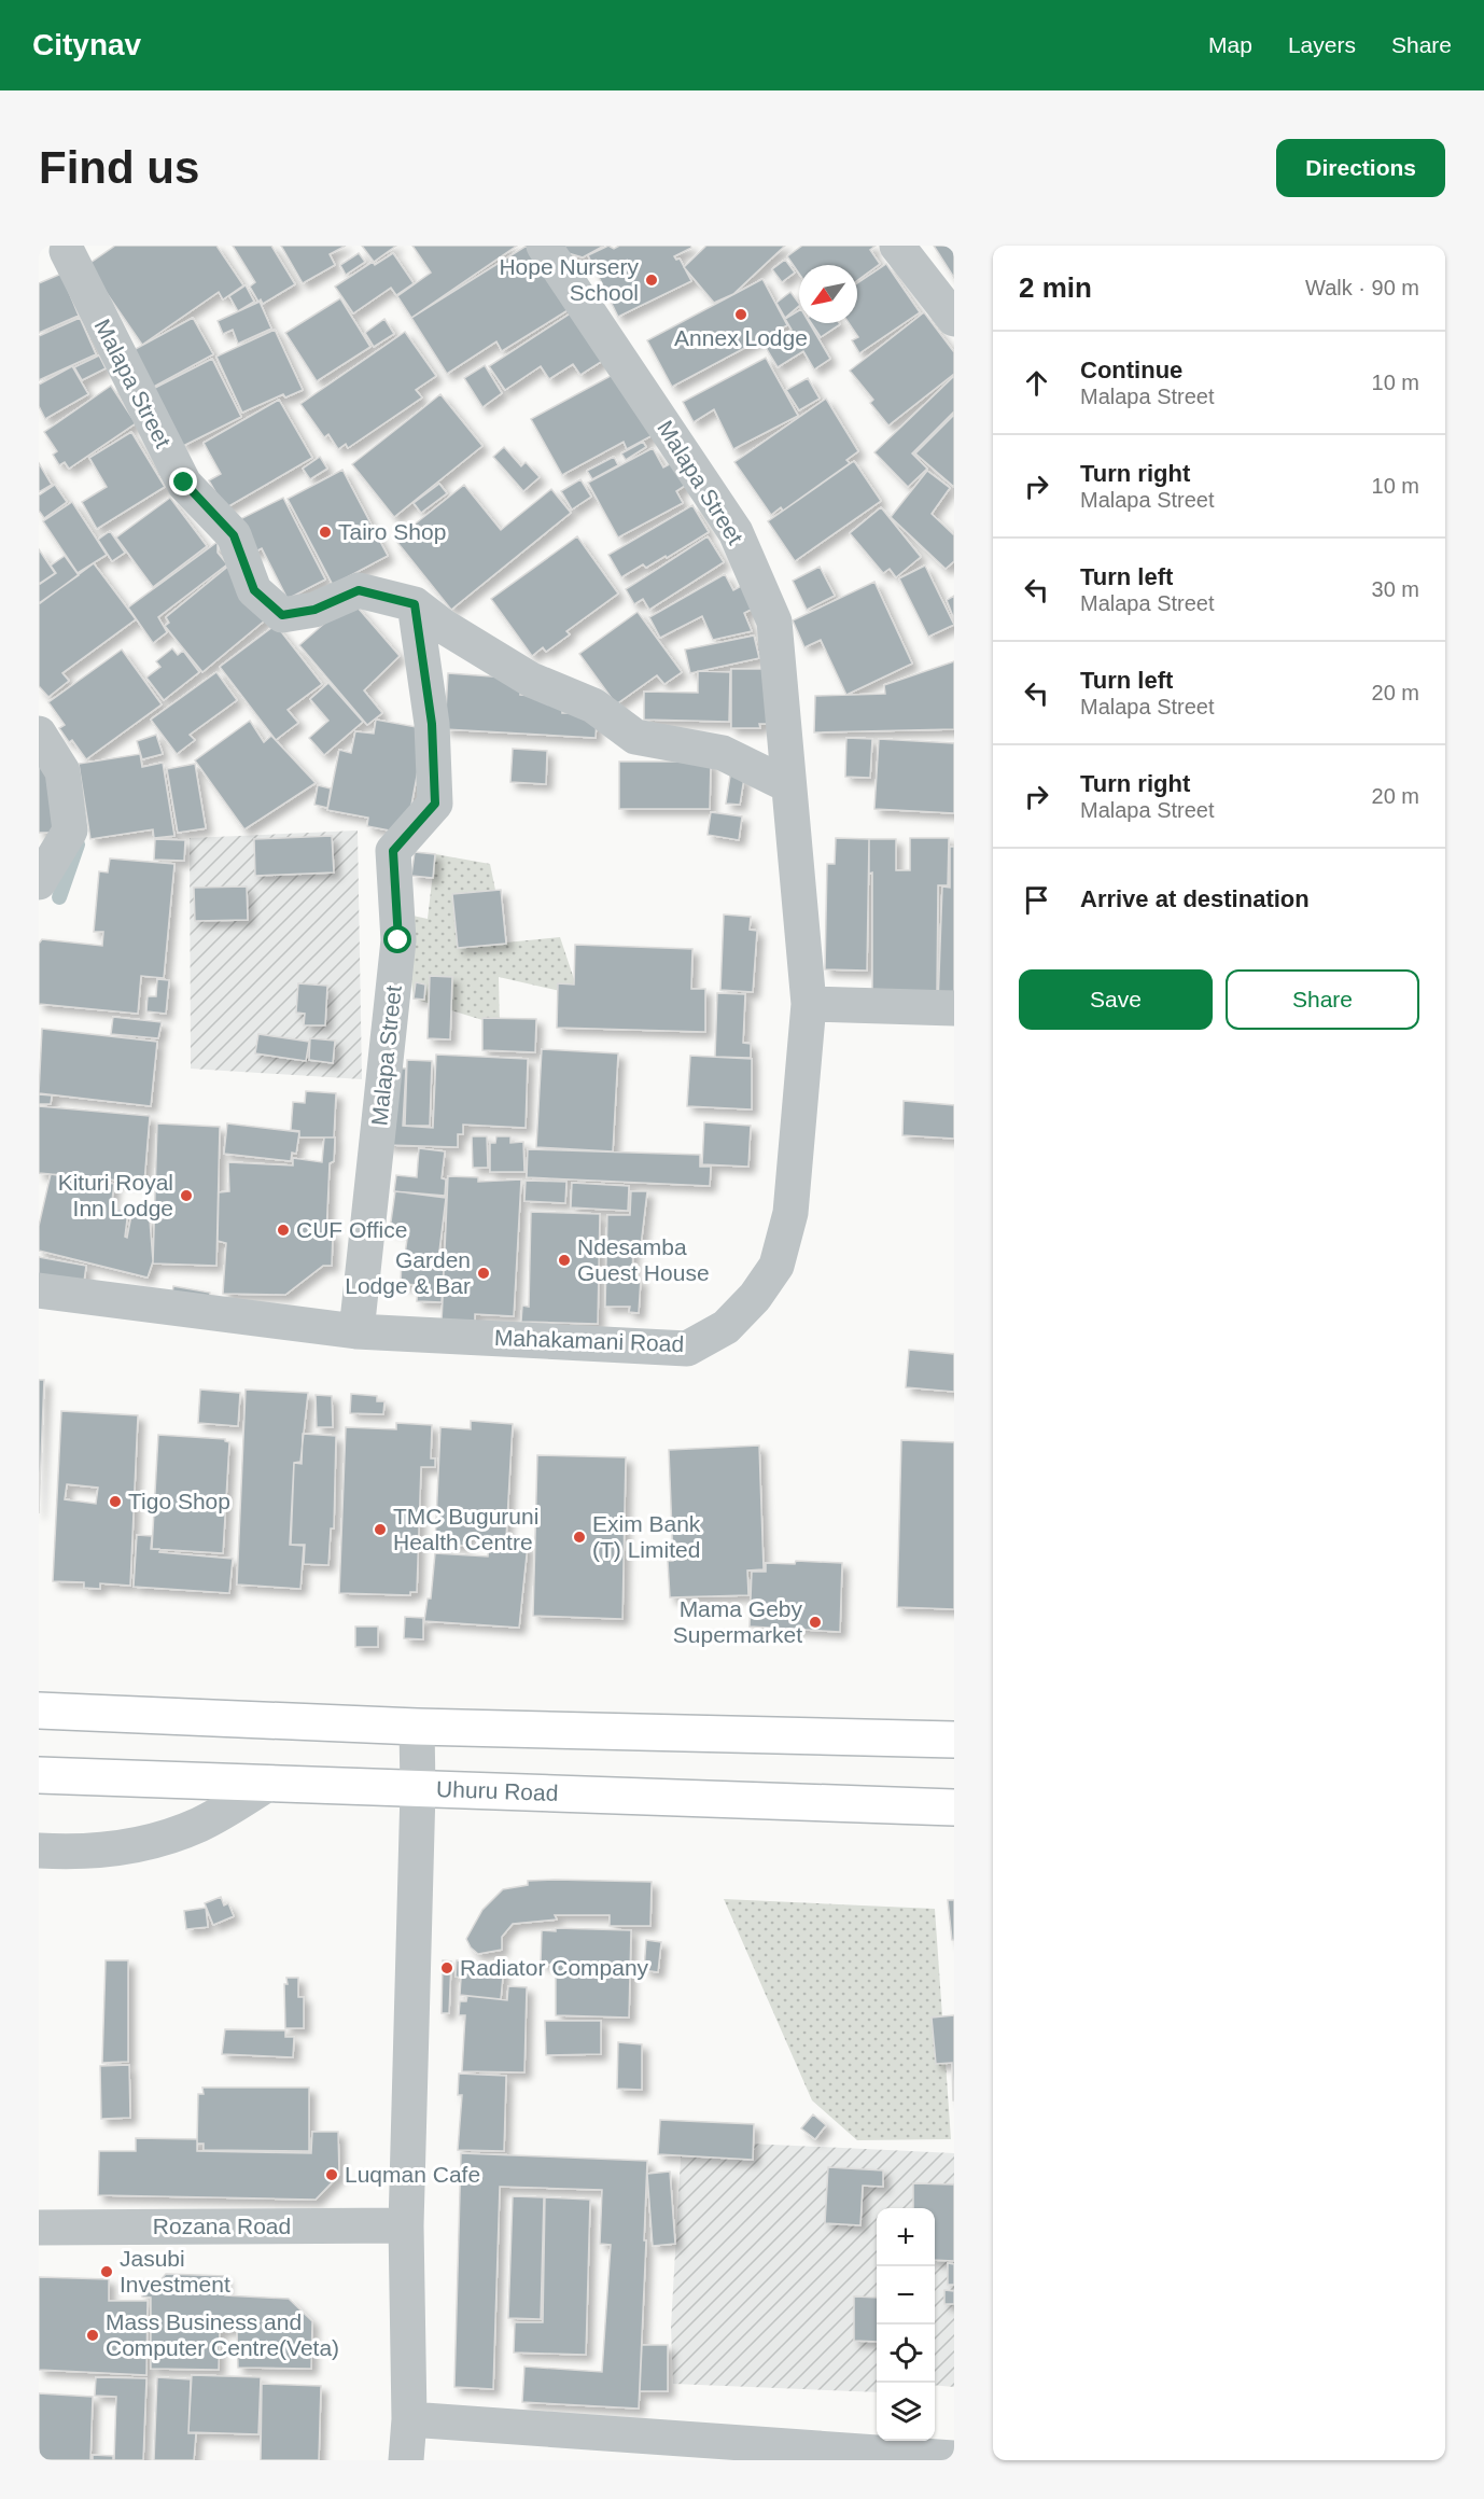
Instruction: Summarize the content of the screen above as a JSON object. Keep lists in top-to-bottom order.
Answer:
{
  "streets": {
    "main road": ["Uhuru Road"],
    "street": ["Malapa Street", "Mahakamani Road", "Rozana Road"]
  },
  "crossings": [
    ["Malapa Street", "Mahakamani Road"]
  ],
  "places": [
    "Hope Nursery School",
    "Annex Lodge",
    "Tairo Shop",
    "Kituri Royal Inn Lodge",
    "CUF Office",
    "Ndesamba Guest House",
    "Garden Lodge & Bar",
    "Tigo Shop",
    "TMC Buguruni Health Centre",
    "Exim Bank (T) Limited",
    "Mama Geby Supermarket",
    "Radiator Company",
    "Luqman Cafe",
    "Jasubi Investment",
    "Mass Business and Computer Centre(Veta)"
  ],
  "north": "bottom left",
  "page": {
    "header": "Citynav",
    "nav": ["Map", "Layers", "Share"],
    "buttons": [
      "Directions",
      ["Save", "Share"]
    ],
    "title": "Find us",
    "heading": ["2 min", "Walk · 90 m"],
    "list": [
      ["Continue", "Malapa Street", "10 m"],
      ["Turn right", "Malapa Street", "10 m"],
      ["Turn left", "Malapa Street", "30 m"],
      ["Turn left", "Malapa Street", "20 m"],
      ["Turn right", "Malapa Street", "20 m"],
      "Arrive at destination"
    ],
    "map_buttons": ["+", "−"]
  }
}
